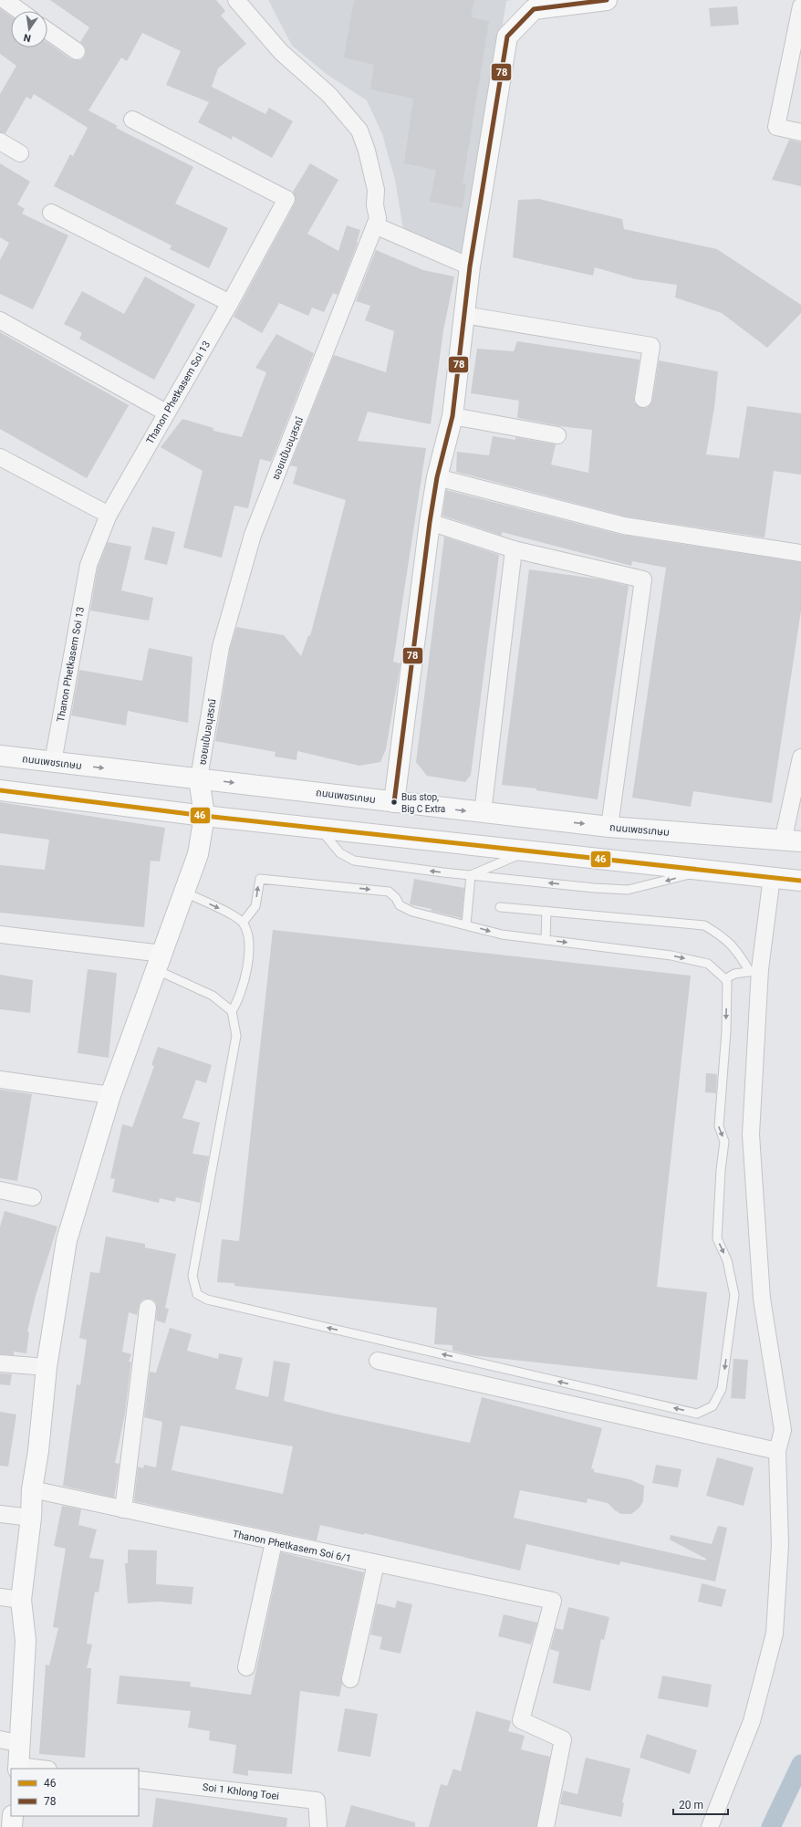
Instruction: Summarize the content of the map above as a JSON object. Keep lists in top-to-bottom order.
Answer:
{
  "streets": {
    "street": [
      "Thanon Phetkasem Soi 13",
      "ซอยแป้นอนุสรณ์",
      "ถนนเพชรเกษม",
      "Thanon Phetkasem Soi 6/1",
      "Soi 1 Khlong Toei"
    ]
  },
  "crossings": [
    ["Thanon Phetkasem Soi 13", "ถนนเพชรเกษม"],
    ["ซอยแป้นอนุสรณ์", "ถนนเพชรเกษม"]
  ],
  "places": ["Bus stop, Big C Extra"],
  "lines": ["transit line 78", "transit line 46"],
  "legend": ["46", "78"],
  "scale_bar": "20 m",
  "north": "bottom"
}
